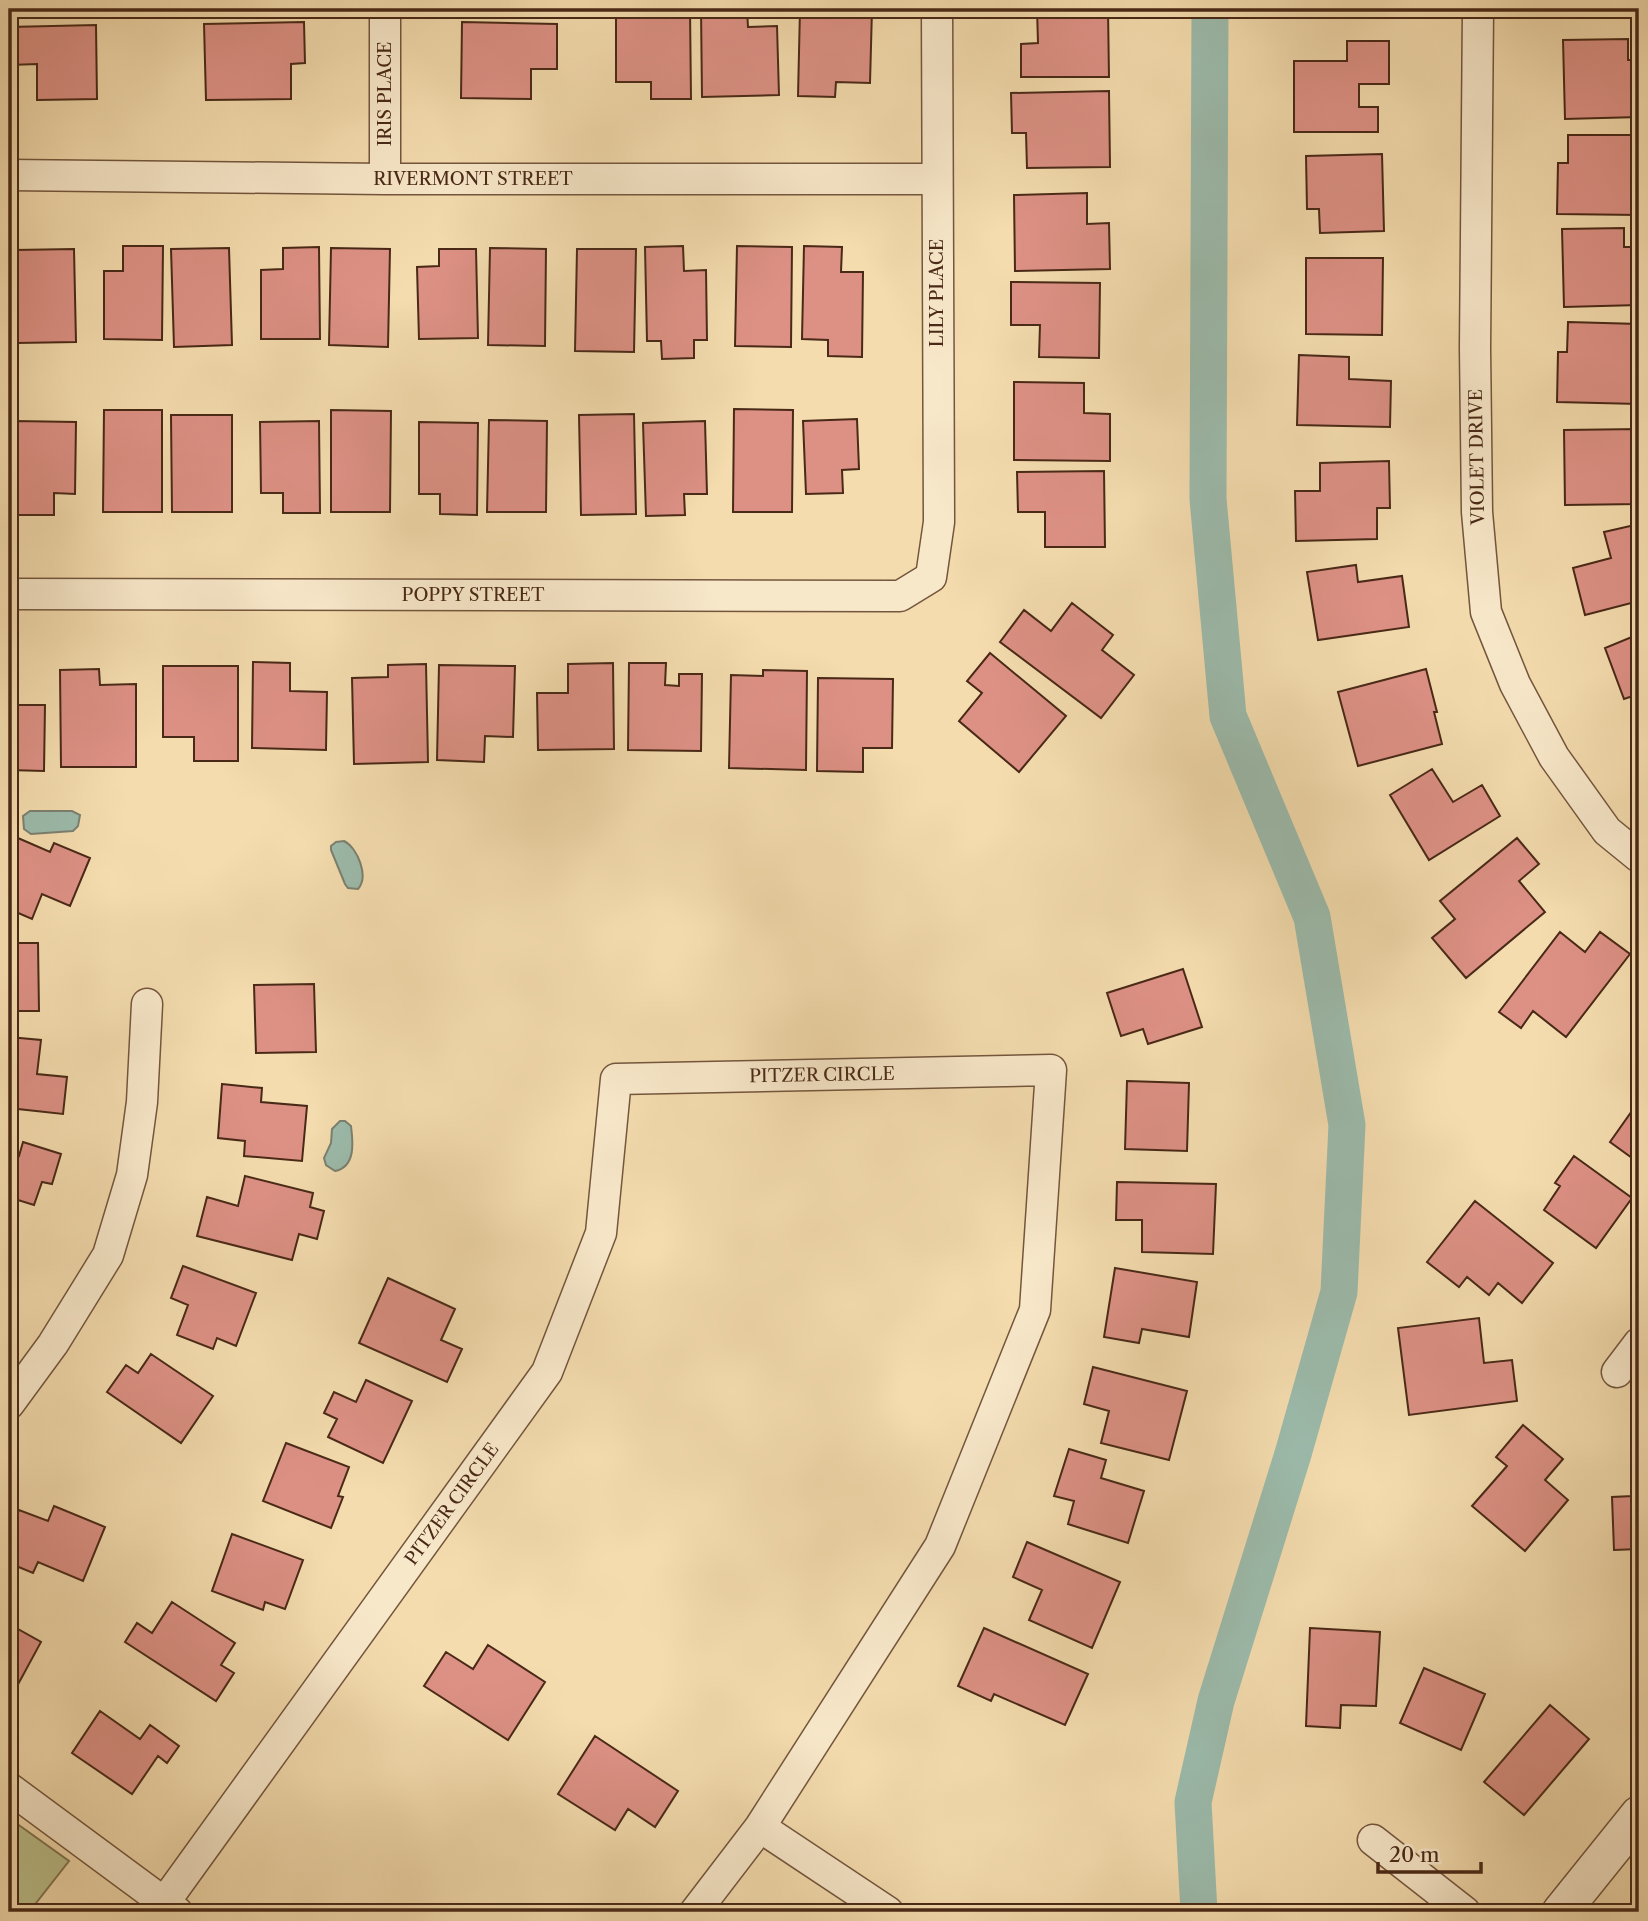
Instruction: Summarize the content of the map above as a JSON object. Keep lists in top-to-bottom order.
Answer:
{
  "streets": {
    "street": [
      "IRIS PLACE",
      "RIVERMONT STREET",
      "LILY PLACE",
      "VIOLET DRIVE",
      "POPPY STREET",
      "PITZER CIRCLE"
    ]
  },
  "crossings": [
    ["IRIS PLACE", "RIVERMONT STREET"],
    ["RIVERMONT STREET", "LILY PLACE"],
    ["LILY PLACE", "POPPY STREET"]
  ],
  "scale_bar": "20 m"
}
